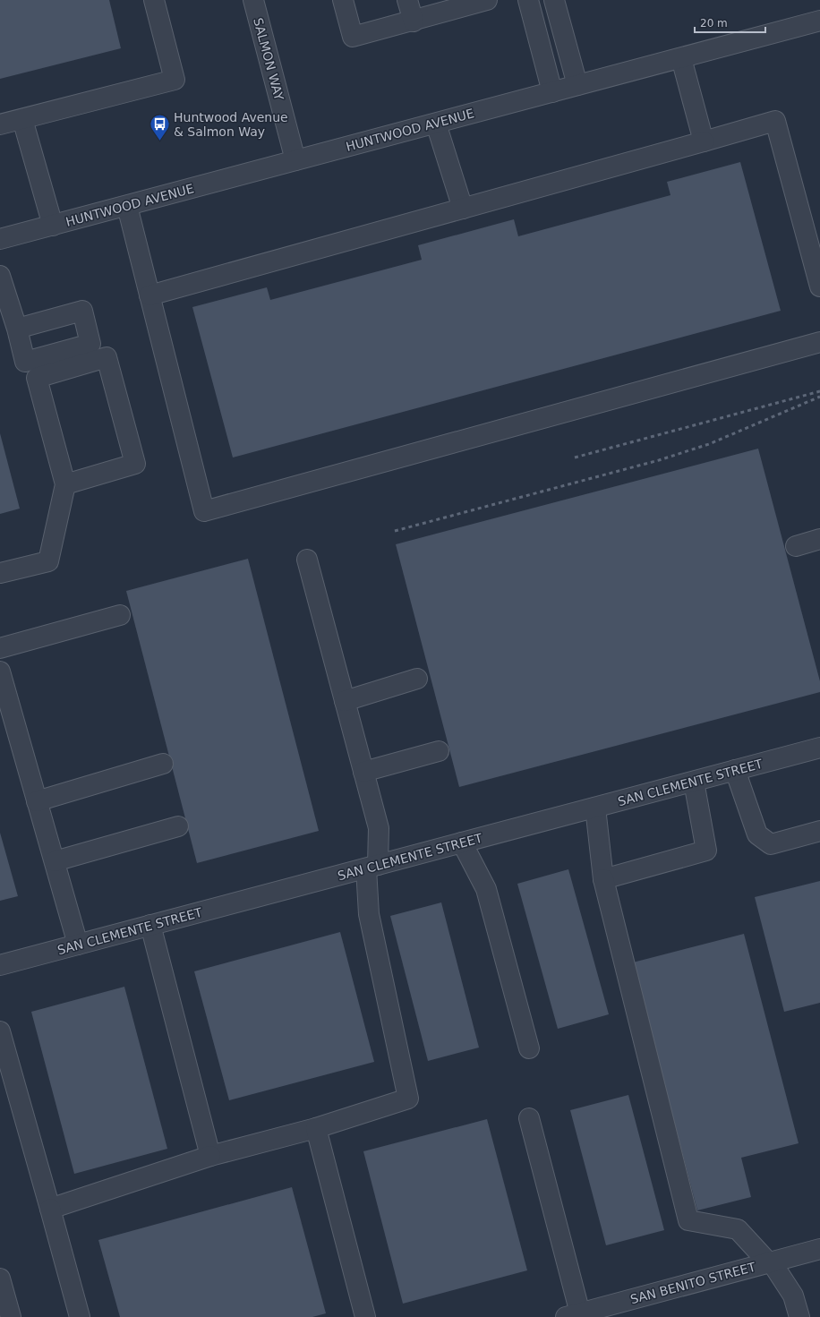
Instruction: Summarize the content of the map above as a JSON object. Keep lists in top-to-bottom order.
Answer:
{
  "streets": {
    "street": [
      "SALMON WAY",
      "HUNTWOOD AVENUE",
      "SAN CLEMENTE STREET",
      "SAN BENITO STREET"
    ]
  },
  "crossings": [
    ["SALMON WAY", "HUNTWOOD AVENUE"]
  ],
  "places": {
    "bus stop": ["Huntwood Avenue & Salmon Way"]
  },
  "scale_bar": "20 m"
}
